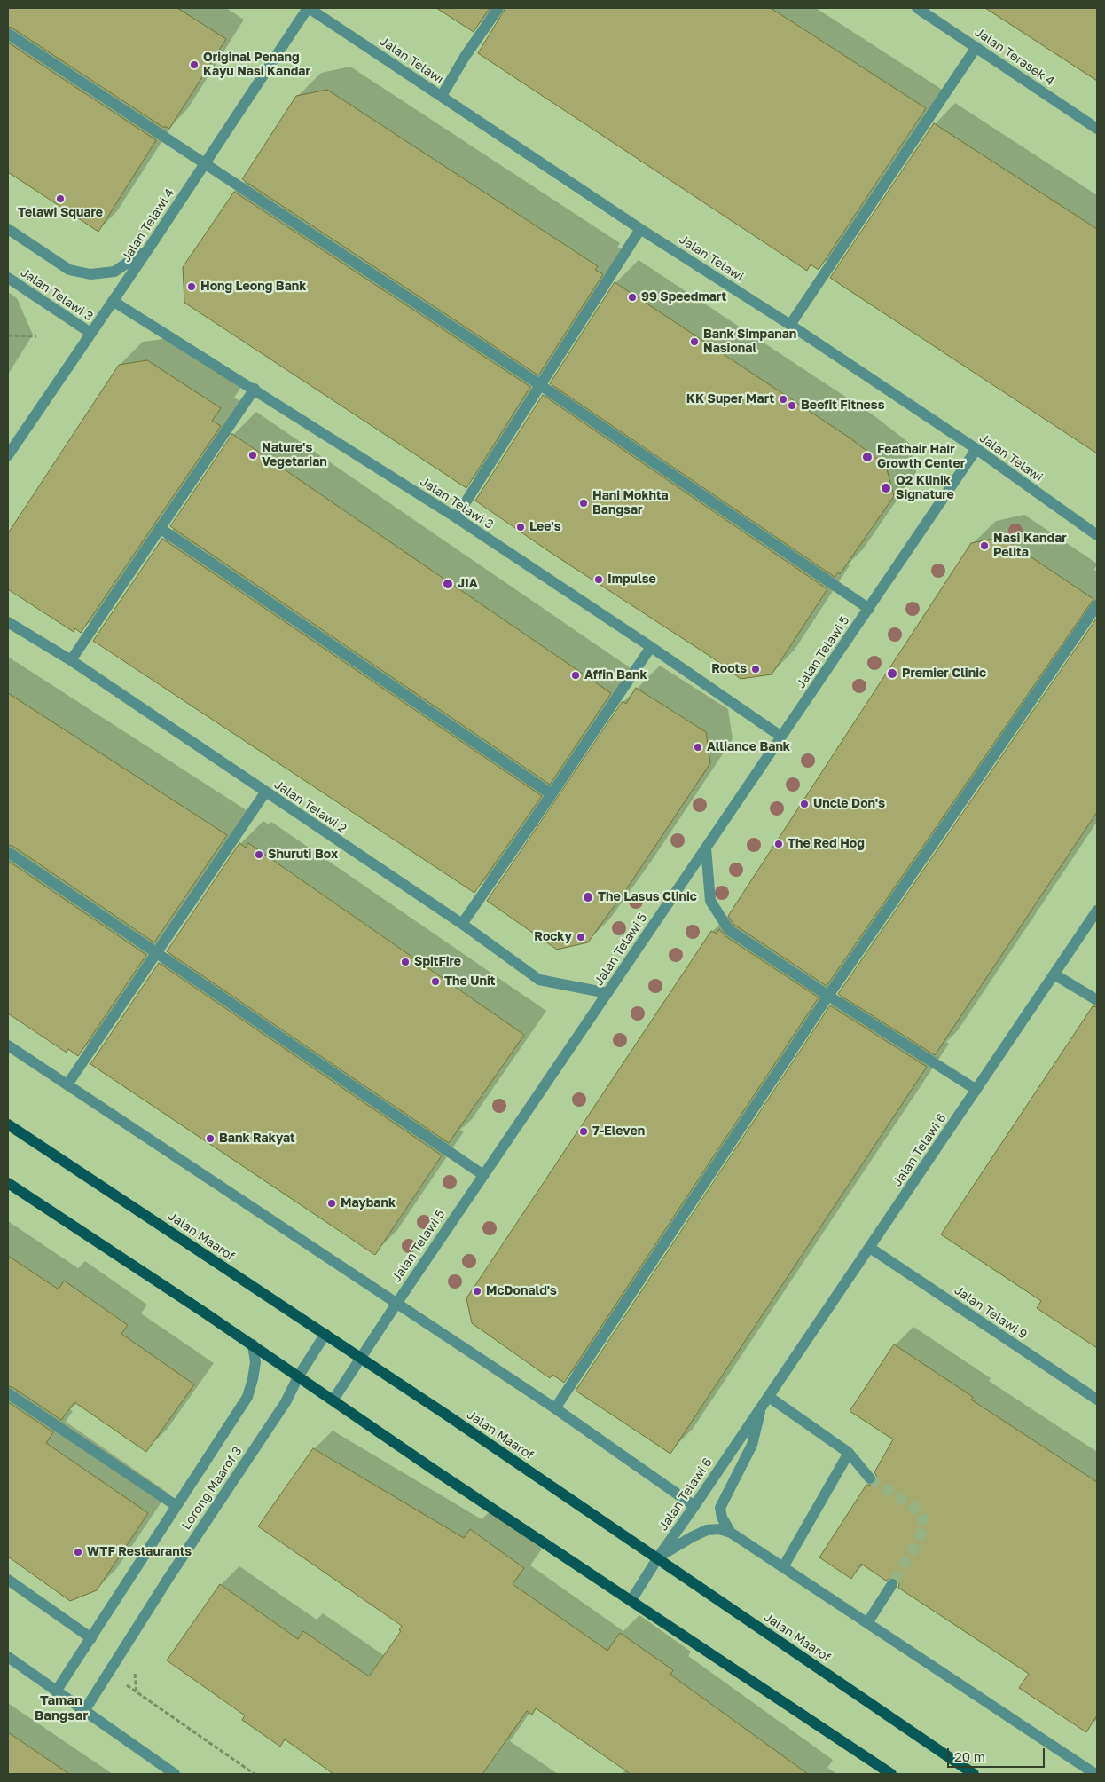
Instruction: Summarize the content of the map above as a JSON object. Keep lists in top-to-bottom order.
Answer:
{
  "streets": {
    "main road": ["Jalan Maarof"],
    "street": [
      "Jalan Terasek 4",
      "Jalan Telawi",
      "Jalan Telawi 4",
      "Jalan Telawi 3",
      "Jalan Telawi 5",
      "Jalan Telawi 2",
      "Jalan Telawi 6",
      "Jalan Telawi 9",
      "Lorong Maarof 3"
    ]
  },
  "crossings": [
    ["Jalan Telawi", "Jalan Telawi 4"],
    ["Jalan Telawi", "Jalan Telawi 5"],
    ["Jalan Telawi 4", "Jalan Telawi 3"],
    ["Jalan Telawi 3", "Jalan Telawi 5"],
    ["Jalan Telawi 5", "Jalan Telawi 2"],
    ["Jalan Telawi 5", "Jalan Maarof"],
    ["Jalan Telawi 6", "Jalan Maarof"],
    ["Jalan Telawi 6", "Jalan Telawi 9"],
    ["Jalan Maarof", "Lorong Maarof 3"]
  ],
  "districts": ["Taman Bangsar"],
  "places": [
    "Original Penang Kayu Nasi Kandar",
    "Telawi Square",
    "Hong Leong Bank",
    "99 Speedmart",
    "Bank Simpanan Nasional",
    "KK Super Mart",
    "Beefit Fitness",
    "Nature's Vegetarian",
    "Feathair Hair Growth Center",
    "O2 Klinik Signature",
    "Hani Mokhta Bangsar",
    "Lee's",
    "Nasi Kandar Pelita",
    "Impulse",
    "JIA",
    "Roots",
    "Premier Clinic",
    "Affin Bank",
    "Alliance Bank",
    "Uncle Don's",
    "The Red Hog",
    "Shuruti Box",
    "The Lasus Clinic",
    "Rocky",
    "SpitFire",
    "The Unit",
    "7-Eleven",
    "Bank Rakyat",
    "Maybank",
    "McDonald's",
    "WTF Restaurants"
  ],
  "scale_bar": "20 m"
}
